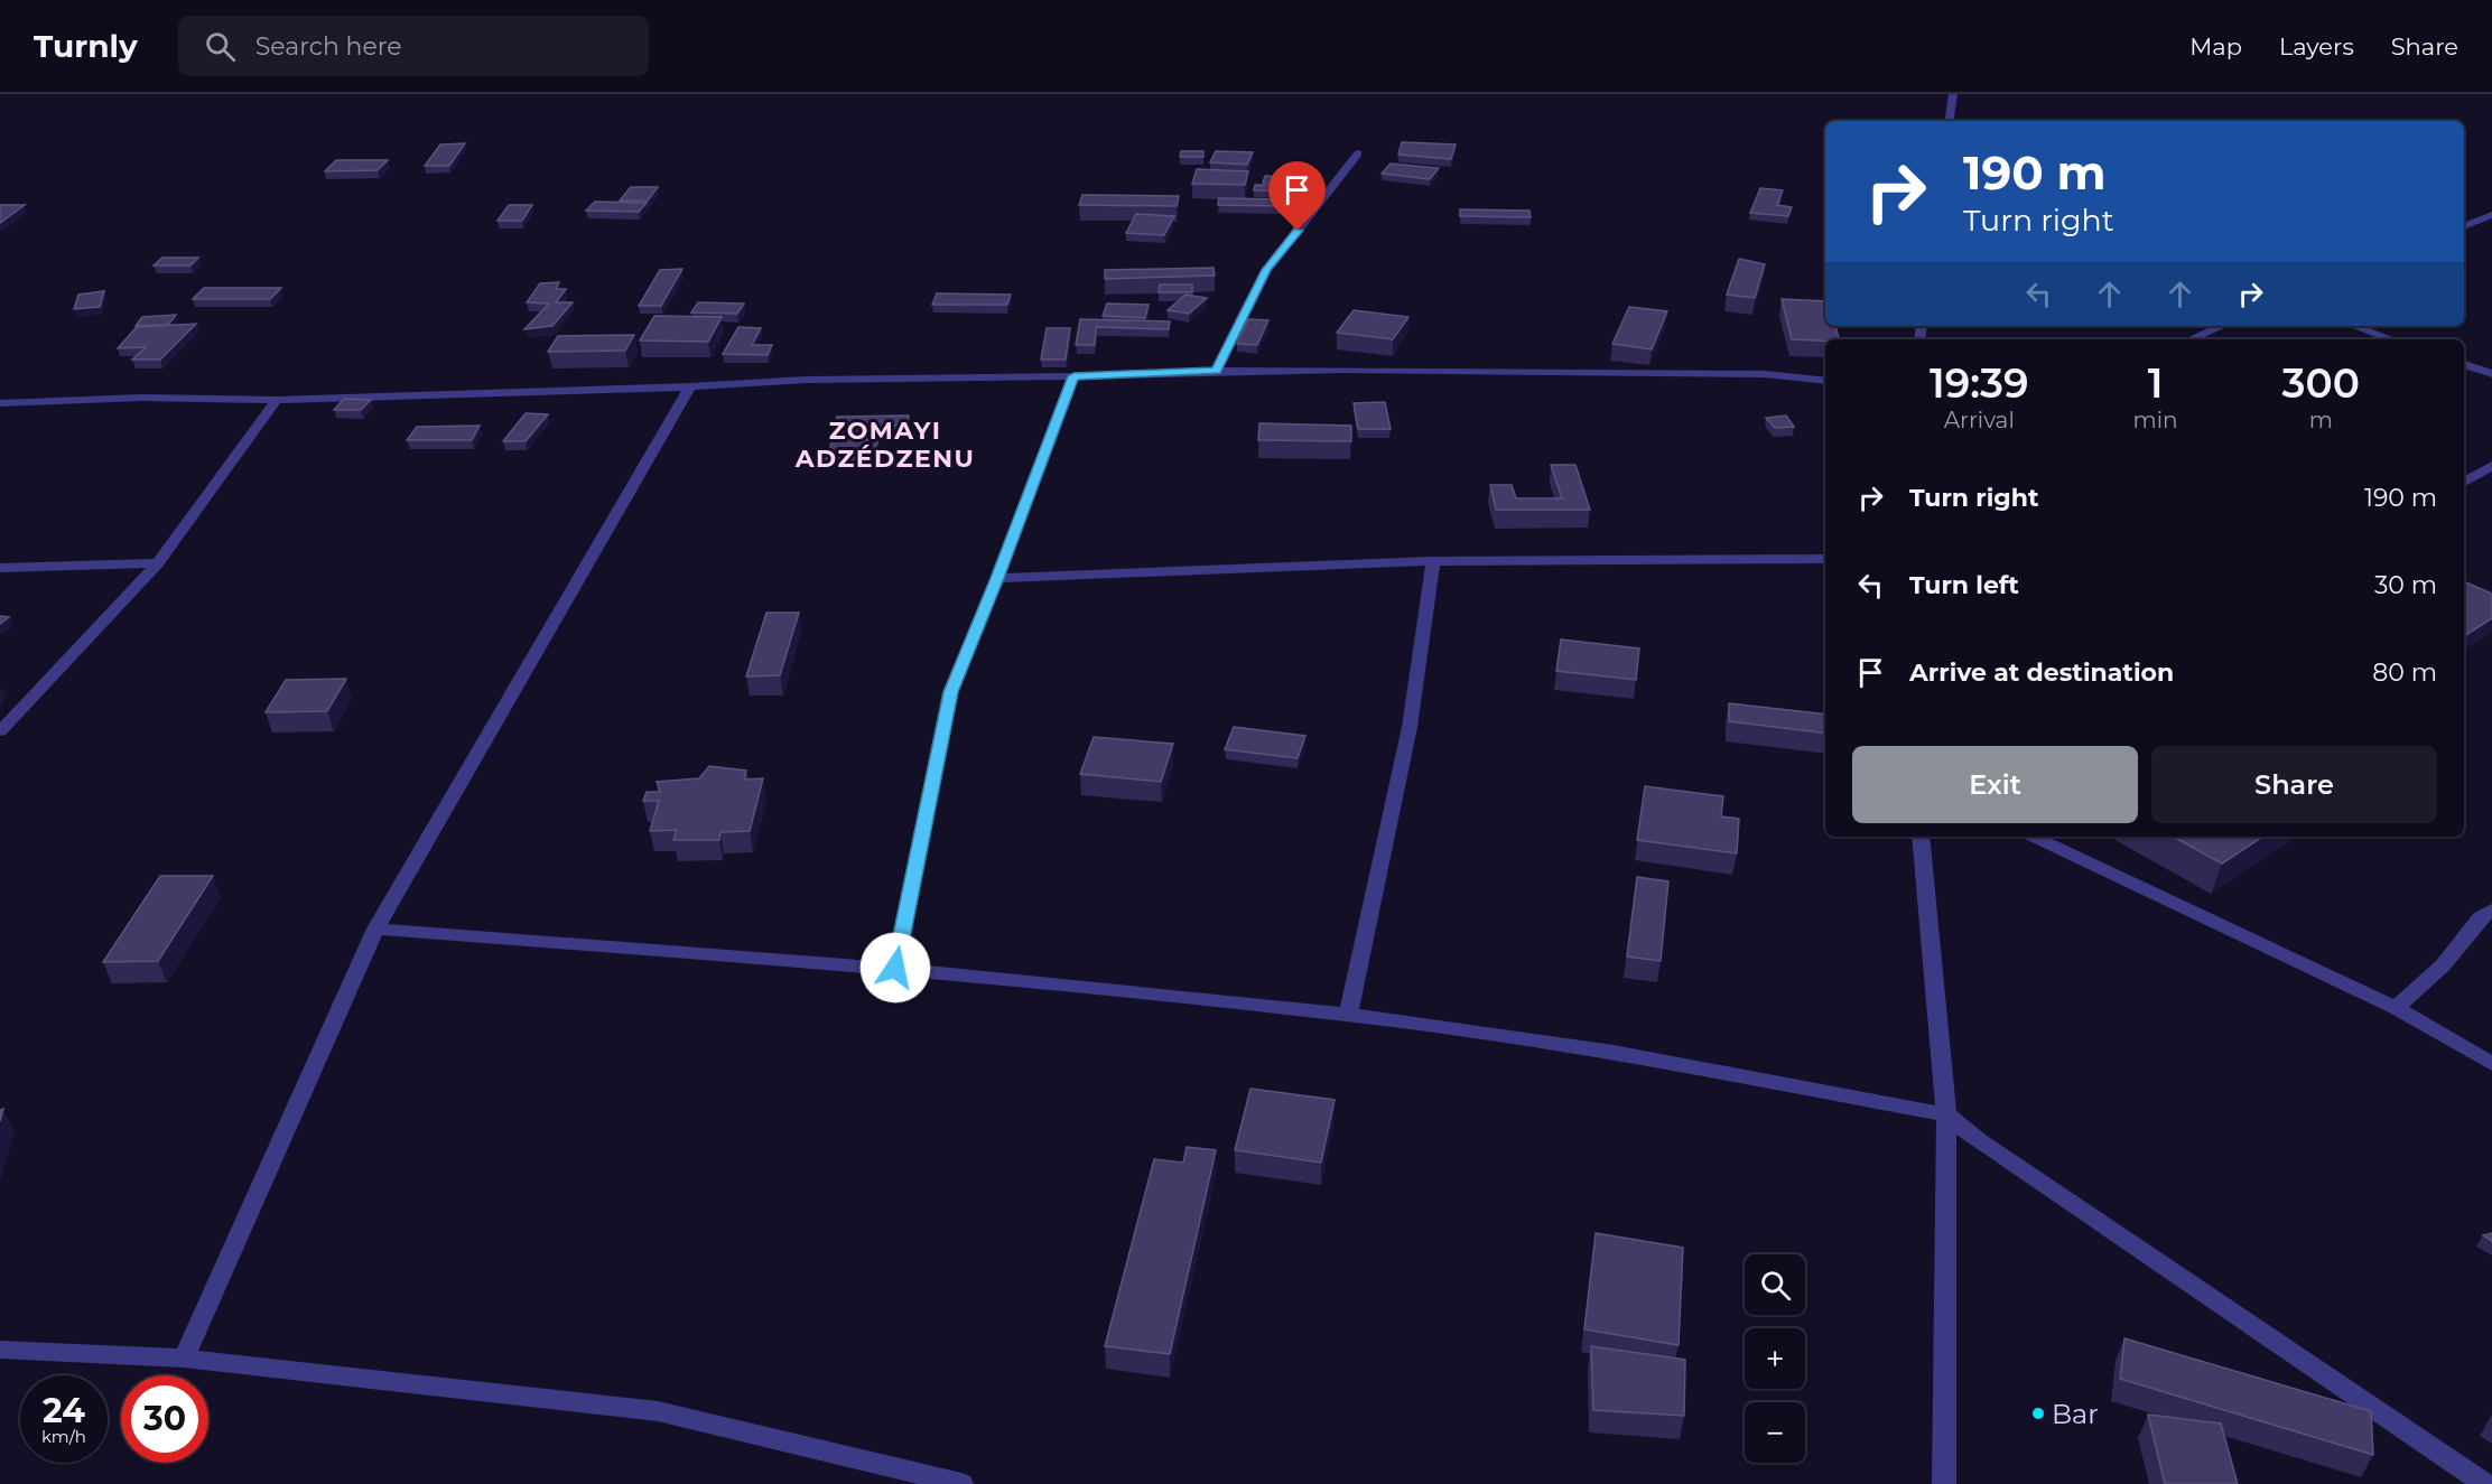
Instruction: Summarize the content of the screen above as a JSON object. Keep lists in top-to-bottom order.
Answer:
{
  "districts": ["ZOMAYI ADZÉDZENU"],
  "places": ["Bar"],
  "page": {
    "header": "Turnly",
    "search": "Search here",
    "nav": ["Map", "Layers", "Share"],
    "turn": ["190 m", "Turn right"],
    "eta": [
      "19:39",
      "Arrival",
      "1",
      "min",
      "300",
      "m"
    ],
    "list": [
      {
        "name": "Turn right",
        "value": "190 m"
      },
      {
        "name": "Turn left",
        "value": "30 m"
      },
      {
        "name": "Arrive at destination",
        "value": "80 m"
      }
    ],
    "buttons": ["Exit", "Share"],
    "map_buttons": ["+", "−"],
    "speed": "24 km/h",
    "limit": "30"
  }
}
